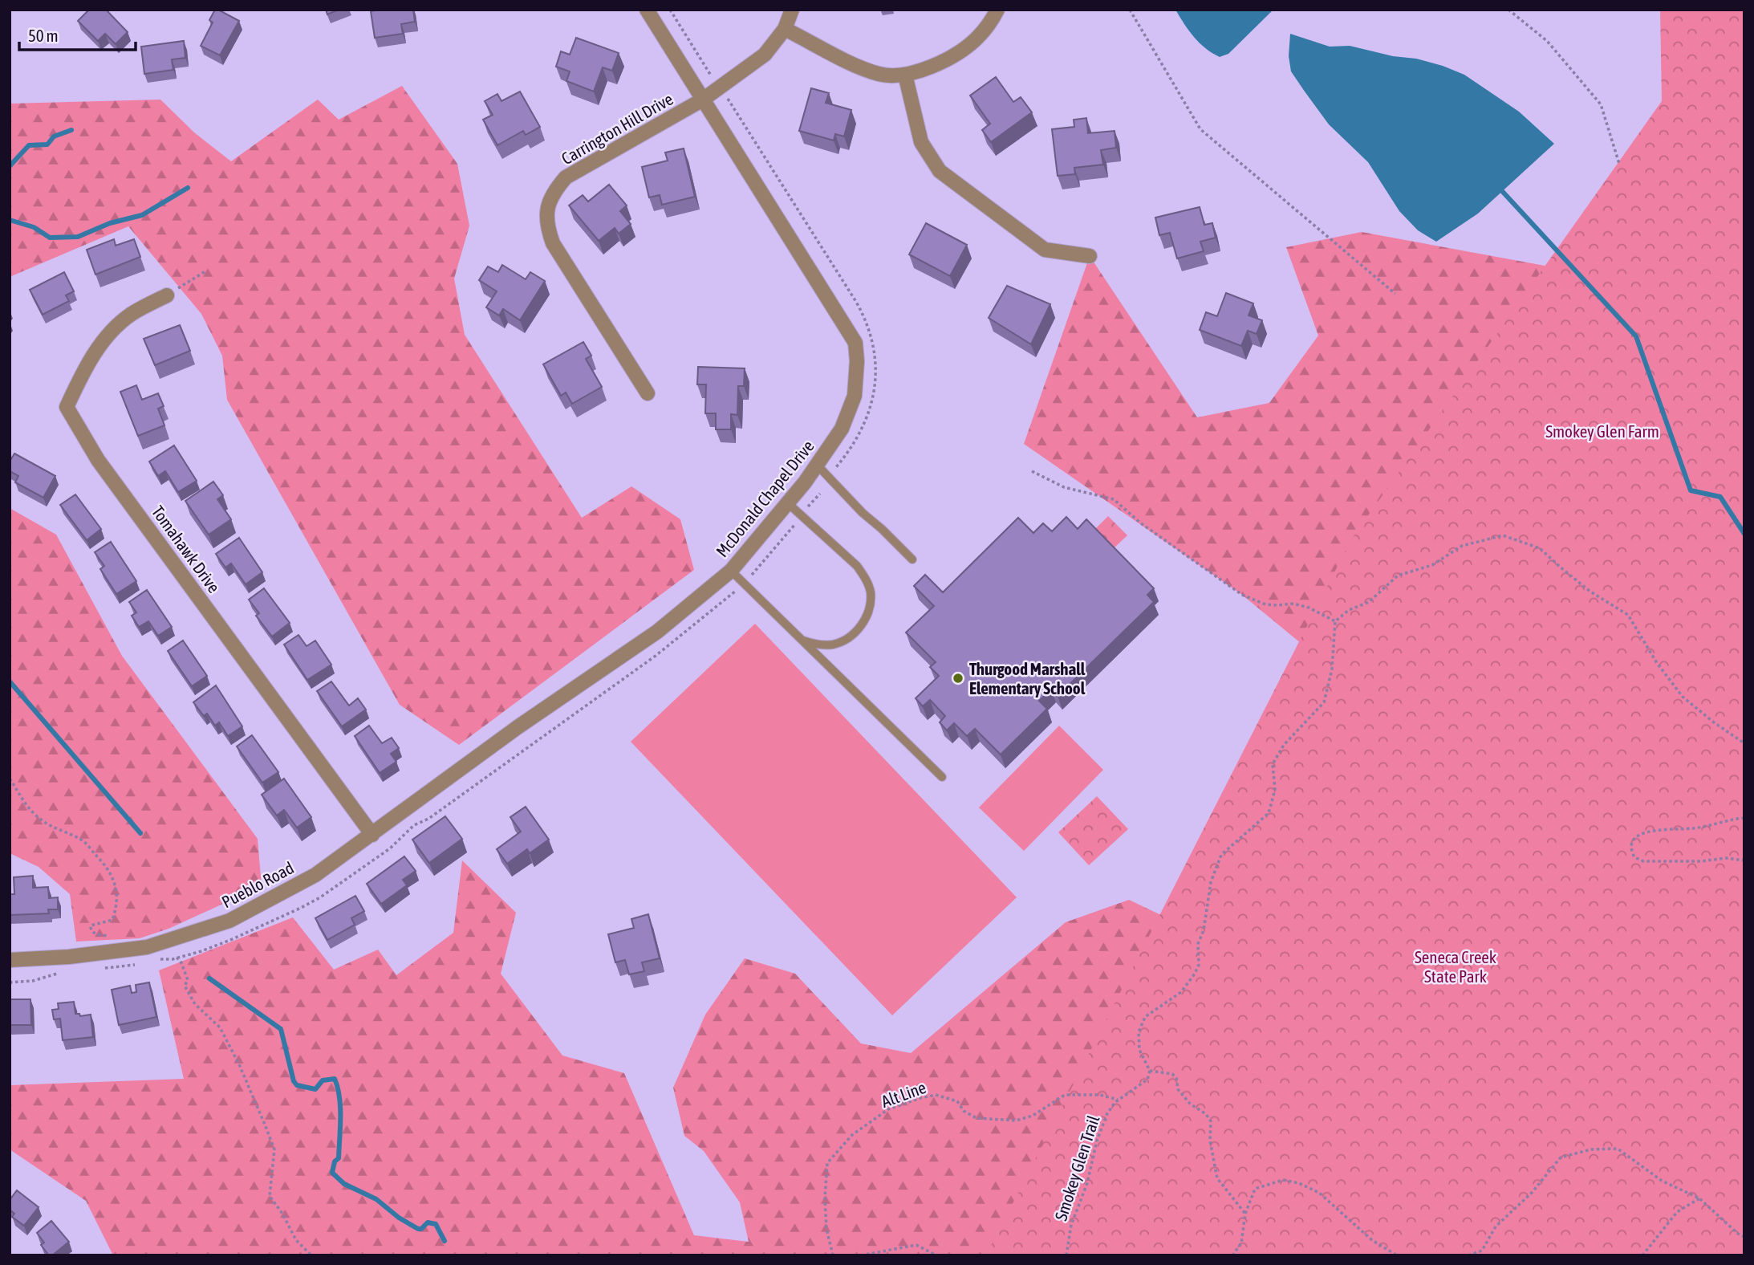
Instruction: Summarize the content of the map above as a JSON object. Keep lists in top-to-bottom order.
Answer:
{
  "streets": {
    "street": [
      "Carrington Hill Drive",
      "McDonald Chapel Drive",
      "Tomahawk Drive",
      "Pueblo Road"
    ],
    "path": ["Alt Line", "Smokey Glen Trail"]
  },
  "crossings": [
    ["Carrington Hill Drive", "McDonald Chapel Drive"],
    ["McDonald Chapel Drive", "Pueblo Road"],
    ["Tomahawk Drive", "Pueblo Road"],
    ["Alt Line", "Smokey Glen Trail"]
  ],
  "parks": ["Smokey Glen Farm", "Seneca Creek State Park"],
  "places": ["Thurgood Marshall Elementary School"],
  "scale_bar": "50 m"
}
